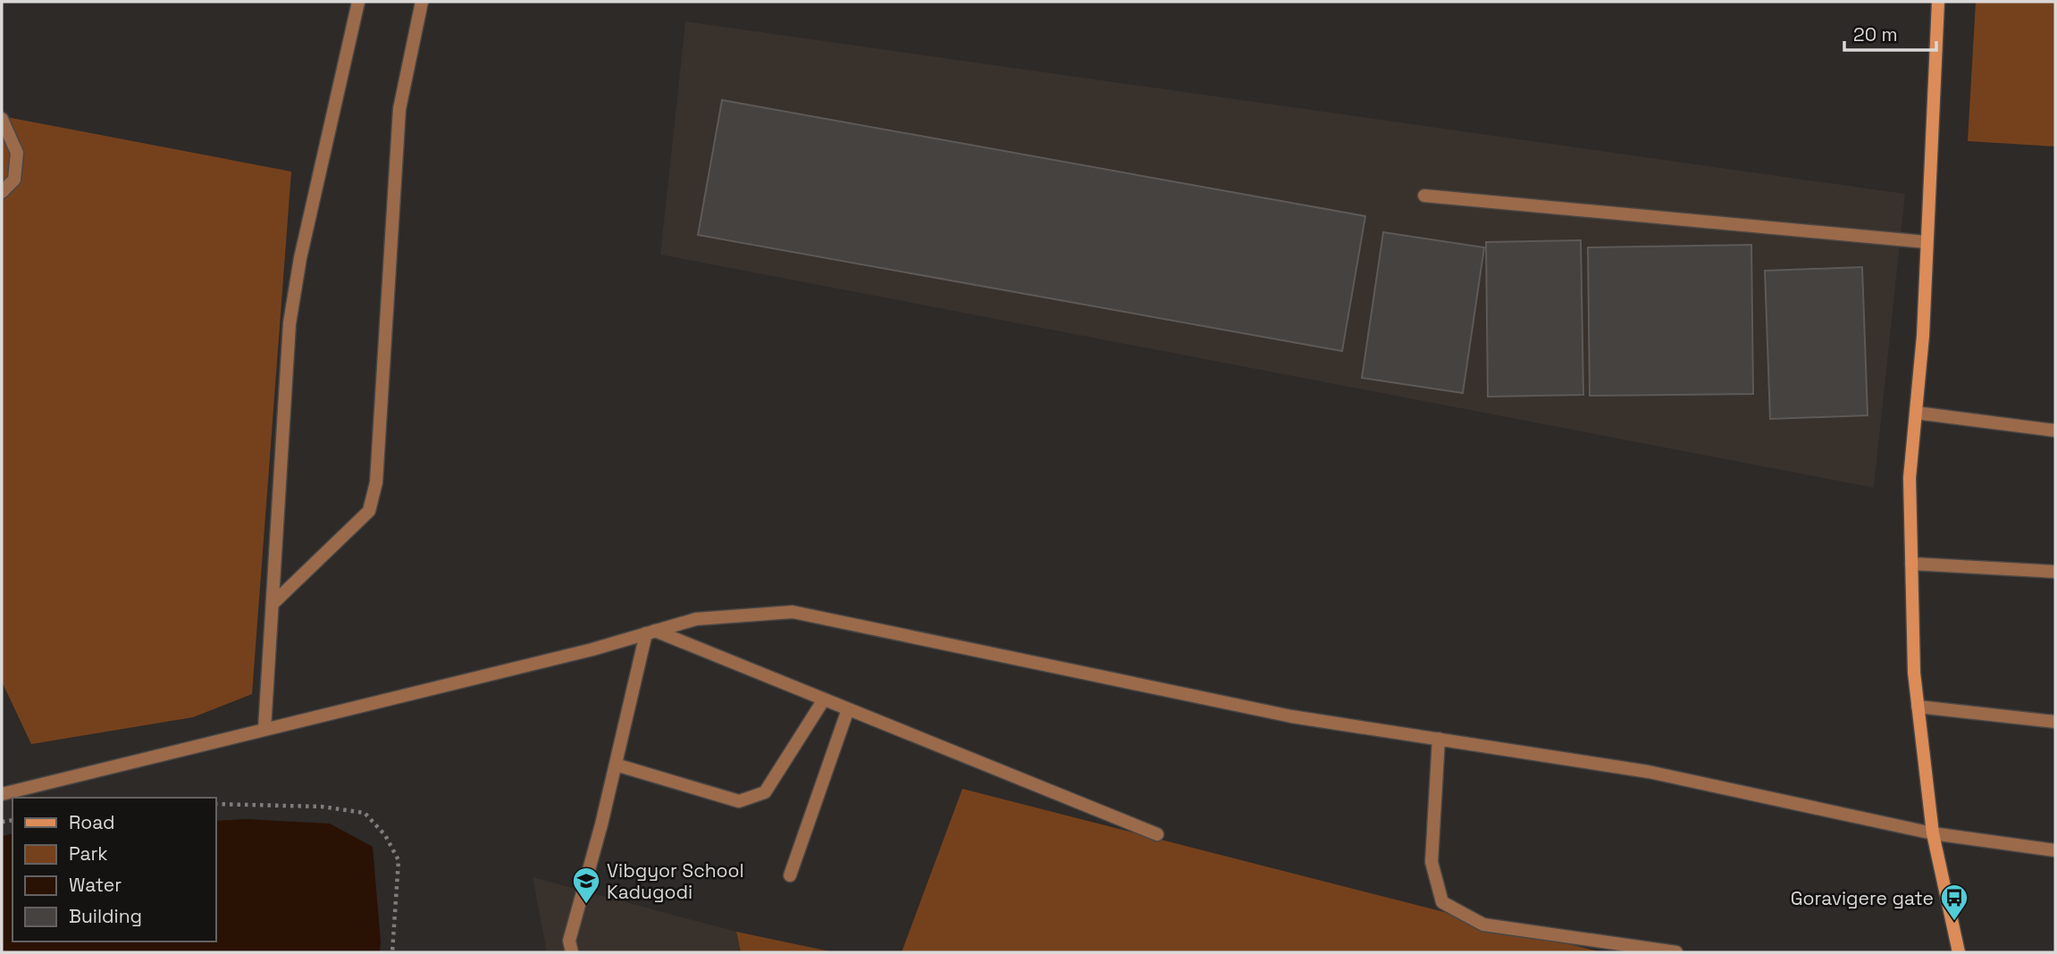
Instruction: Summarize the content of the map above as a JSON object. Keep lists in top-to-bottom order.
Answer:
{
  "places": {
    "school or university": ["Vibgyor School Kadugodi"],
    "bus stop": ["Goravigere gate"]
  },
  "legend": [
    "Road",
    "Park",
    "Water",
    "Building"
  ],
  "scale_bar": "20 m"
}
